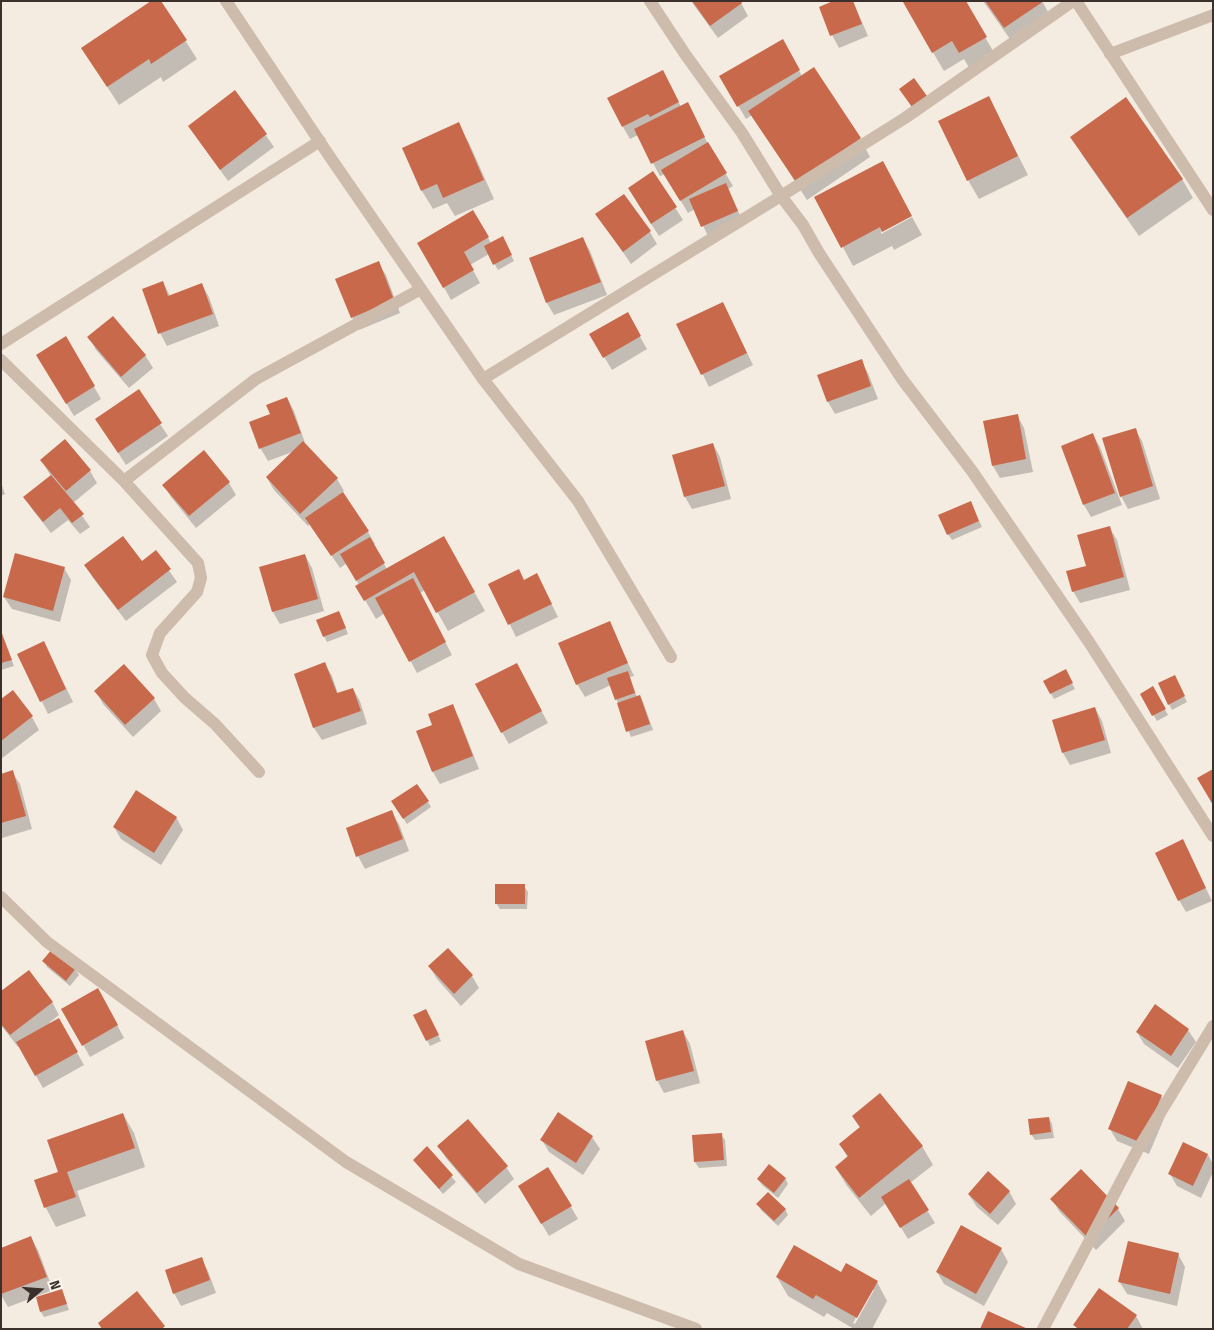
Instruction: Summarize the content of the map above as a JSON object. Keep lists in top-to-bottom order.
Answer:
{
  "north": "right"
}
